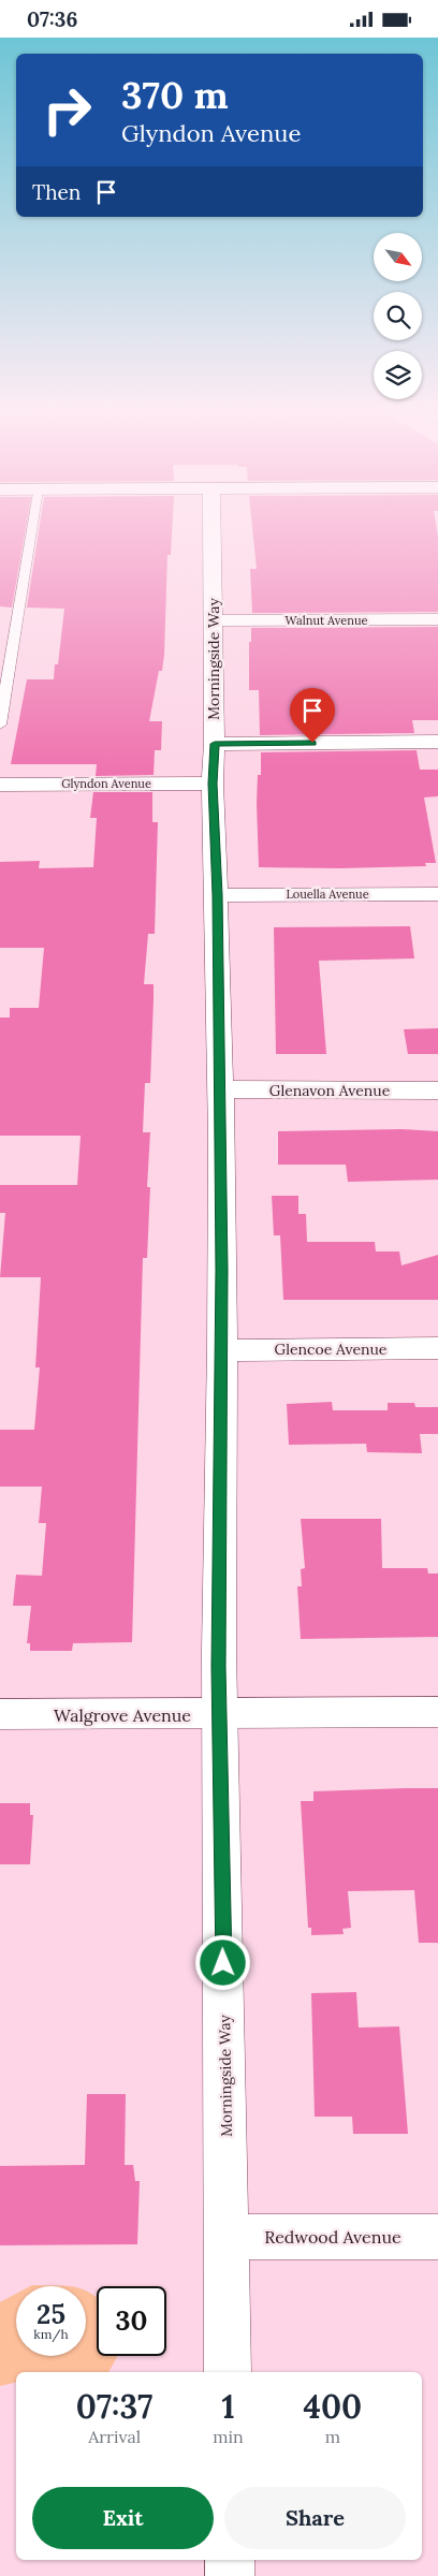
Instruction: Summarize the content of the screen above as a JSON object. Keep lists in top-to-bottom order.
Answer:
{
  "streets": {
    "street": [
      "Walnut Avenue",
      "Morningside Way",
      "Glyndon Avenue",
      "Louella Avenue",
      "Glenavon Avenue",
      "Glencoe Avenue",
      "Walgrove Avenue",
      "Redwood Avenue"
    ]
  },
  "crossings": [
    ["Walnut Avenue", "Morningside Way"],
    ["Morningside Way", "Glyndon Avenue"],
    ["Morningside Way", "Louella Avenue"],
    ["Morningside Way", "Glenavon Avenue"],
    ["Morningside Way", "Glencoe Avenue"],
    ["Morningside Way", "Walgrove Avenue"],
    ["Morningside Way", "Redwood Avenue"]
  ],
  "north": "bottom right",
  "page": {
    "status": "07:36",
    "turn": ["370 m", "Glyndon Avenue"],
    "then": "Then",
    "speed": "25 km/h",
    "limit": "30",
    "eta": [
      "07:37",
      "Arrival",
      "1",
      "min",
      "400",
      "m"
    ],
    "buttons": ["Exit", "Share"]
  }
}
